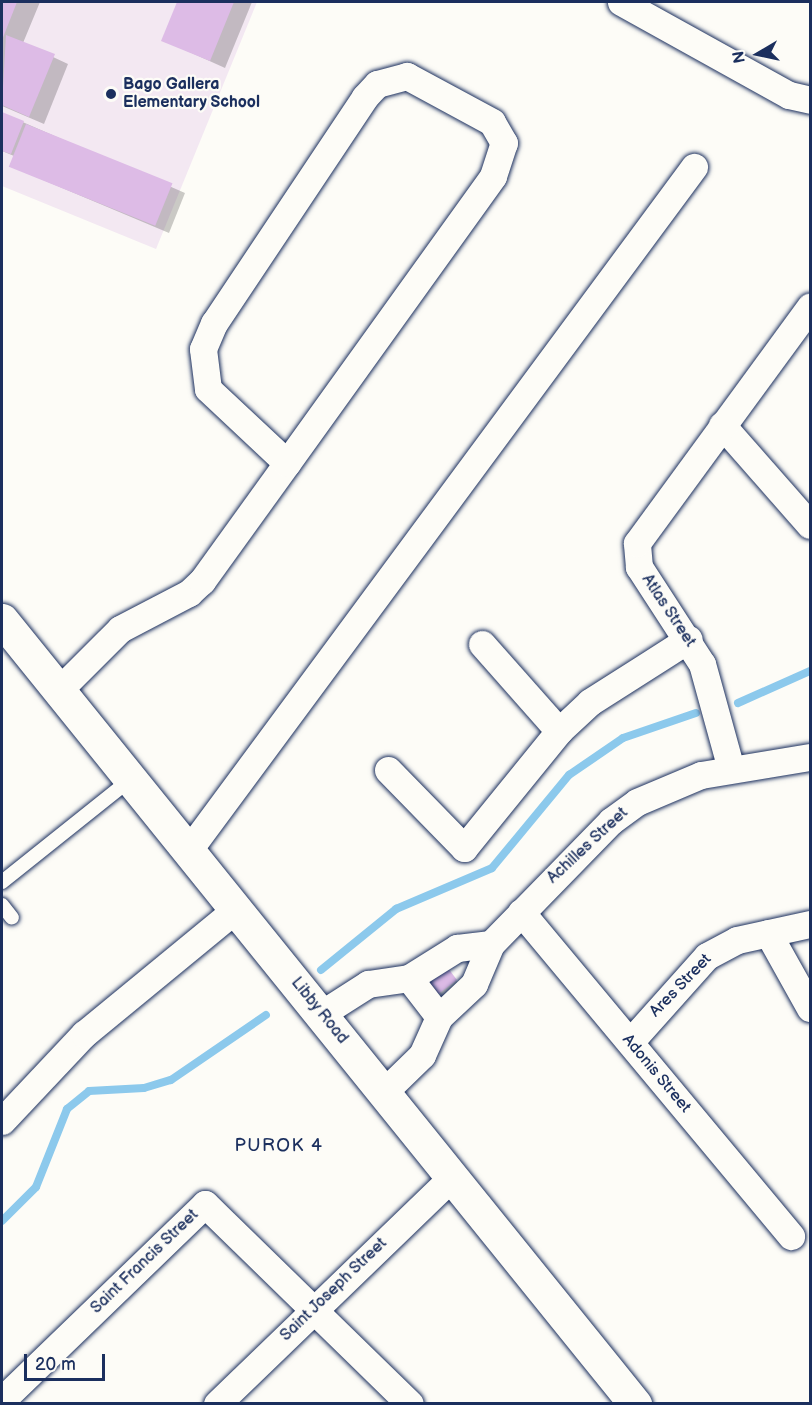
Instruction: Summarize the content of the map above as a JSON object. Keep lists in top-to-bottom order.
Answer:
{
  "streets": {
    "main road": ["Libby Road"],
    "street": [
      "Atlas Street",
      "Achilles Street",
      "Ares Street",
      "Adonis Street",
      "Saint Francis Street",
      "Saint Joseph Street"
    ]
  },
  "crossings": [
    ["Atlas Street", "Achilles Street"],
    ["Achilles Street", "Libby Road"],
    ["Achilles Street", "Adonis Street"],
    ["Ares Street", "Adonis Street"],
    ["Libby Road", "Saint Joseph Street"],
    ["Saint Francis Street", "Saint Joseph Street"]
  ],
  "districts": ["PUROK 4"],
  "places": ["Bago Gallera Elementary School"],
  "scale_bar": "20 m",
  "north": "left"
}
